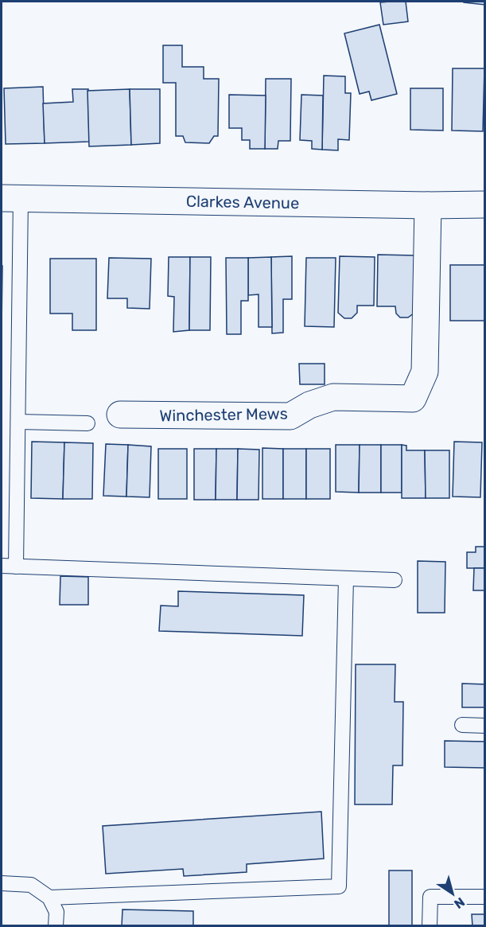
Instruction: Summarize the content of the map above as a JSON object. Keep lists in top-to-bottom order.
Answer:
{
  "streets": {
    "street": ["Clarkes Avenue", "Winchester Mews"]
  },
  "crossings": [
    ["Clarkes Avenue", "Winchester Mews"]
  ],
  "north": "bottom right"
}
